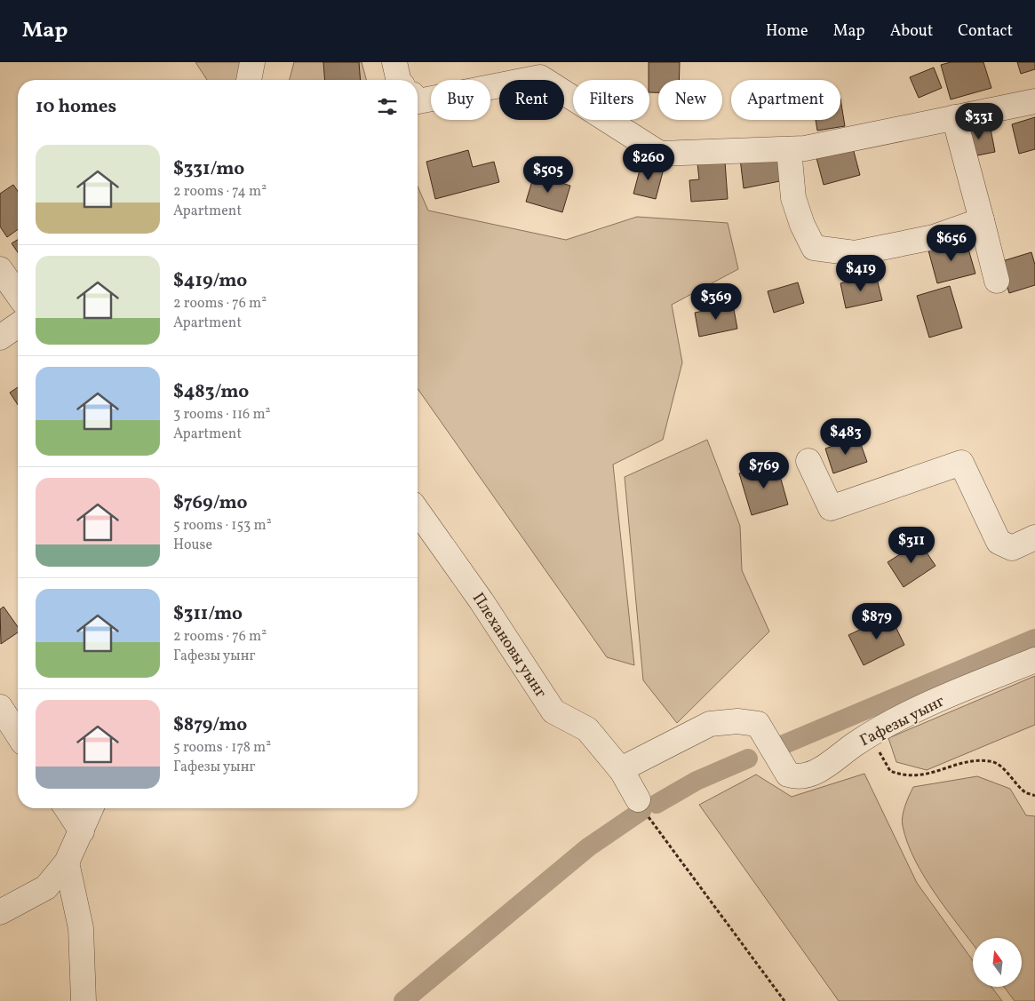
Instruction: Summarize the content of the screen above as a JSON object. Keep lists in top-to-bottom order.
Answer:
{
  "streets": {
    "street": ["Плехановы уынг", "Гафезы уынг"]
  },
  "crossings": [
    ["Плехановы уынг", "Гафезы уынг"]
  ],
  "north": "top",
  "page": {
    "header": "Map",
    "nav": [
      "Home",
      "Map",
      "About",
      "Contact"
    ],
    "chip": [
      "Buy",
      "Rent",
      "Filters",
      "New",
      "Apartment"
    ],
    "heading": "10 homes",
    "price": [
      "$331",
      "$260",
      "$505",
      "$656",
      "$419",
      "$369",
      "$483",
      "$769",
      "$311",
      "$879"
    ],
    "list": [
      {
        "name": "$331/mo",
        "note": "2 rooms · 74 m² · Apartment"
      },
      {
        "name": "$419/mo",
        "note": "2 rooms · 76 m² · Apartment"
      },
      {
        "name": "$483/mo",
        "note": "3 rooms · 116 m² · Apartment"
      },
      {
        "name": "$769/mo",
        "note": "5 rooms · 153 m² · House"
      },
      {
        "name": "$311/mo",
        "note": "2 rooms · 76 m² · Гафезы уынг"
      },
      {
        "name": "$879/mo",
        "note": "5 rooms · 178 m² · Гафезы уынг"
      }
    ]
  }
}
